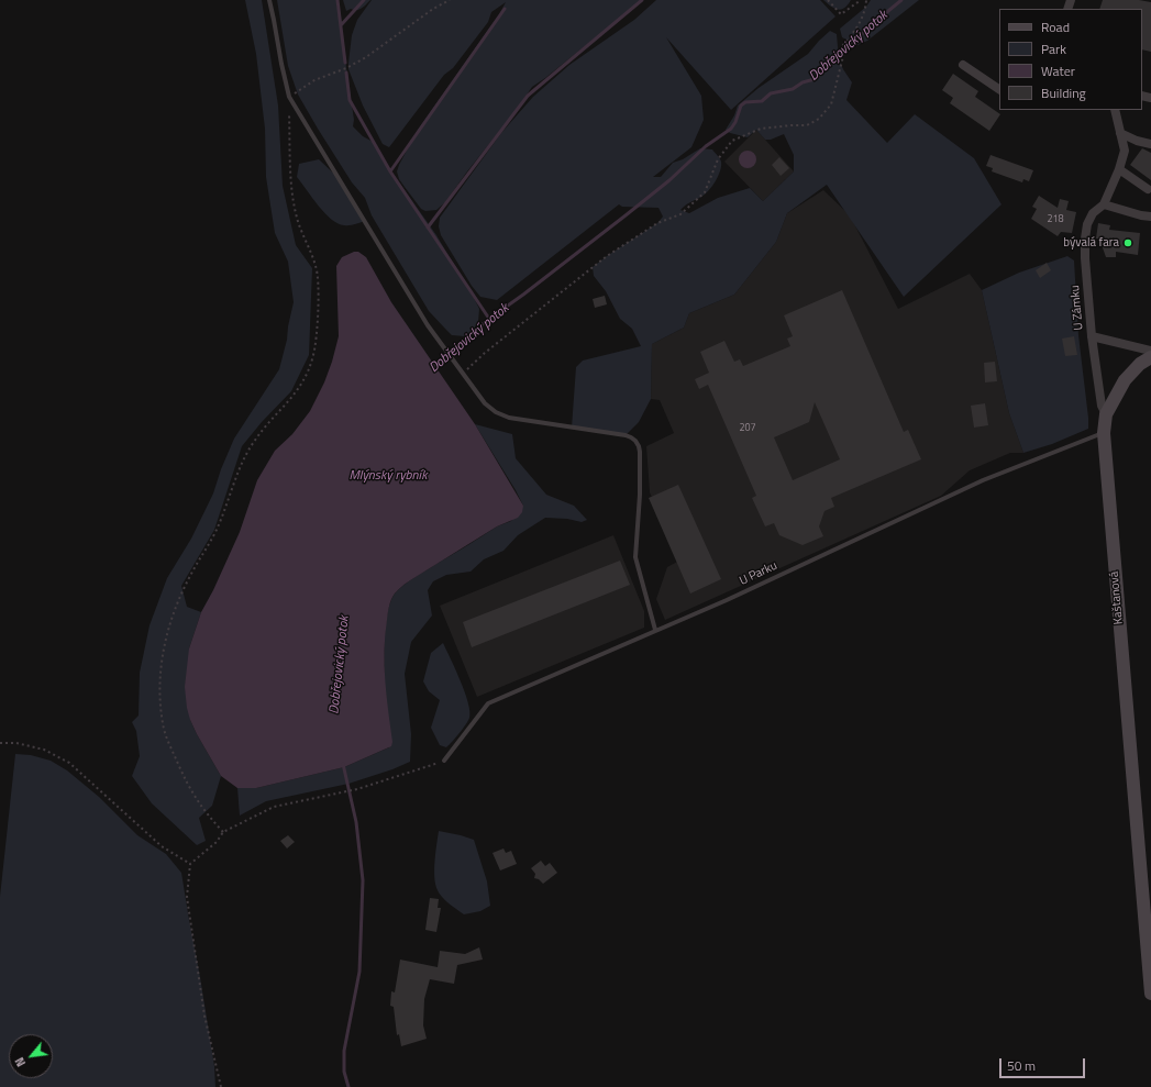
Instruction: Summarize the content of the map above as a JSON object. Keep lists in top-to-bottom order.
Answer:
{
  "streets": {
    "street": ["U Zámku", "Kaštanová"],
    "lane": ["U Parku"]
  },
  "crossings": [
    ["U Zámku", "Kaštanová"],
    ["U Parku", "Kaštanová"]
  ],
  "water": ["Dobřejovický potok", "Mlýnský rybník"],
  "places": ["bývalá fara"],
  "house_numbers": ["218", "207"],
  "legend": [
    "Road",
    "Park",
    "Water",
    "Building"
  ],
  "scale_bar": "50 m",
  "north": "bottom left"
}
